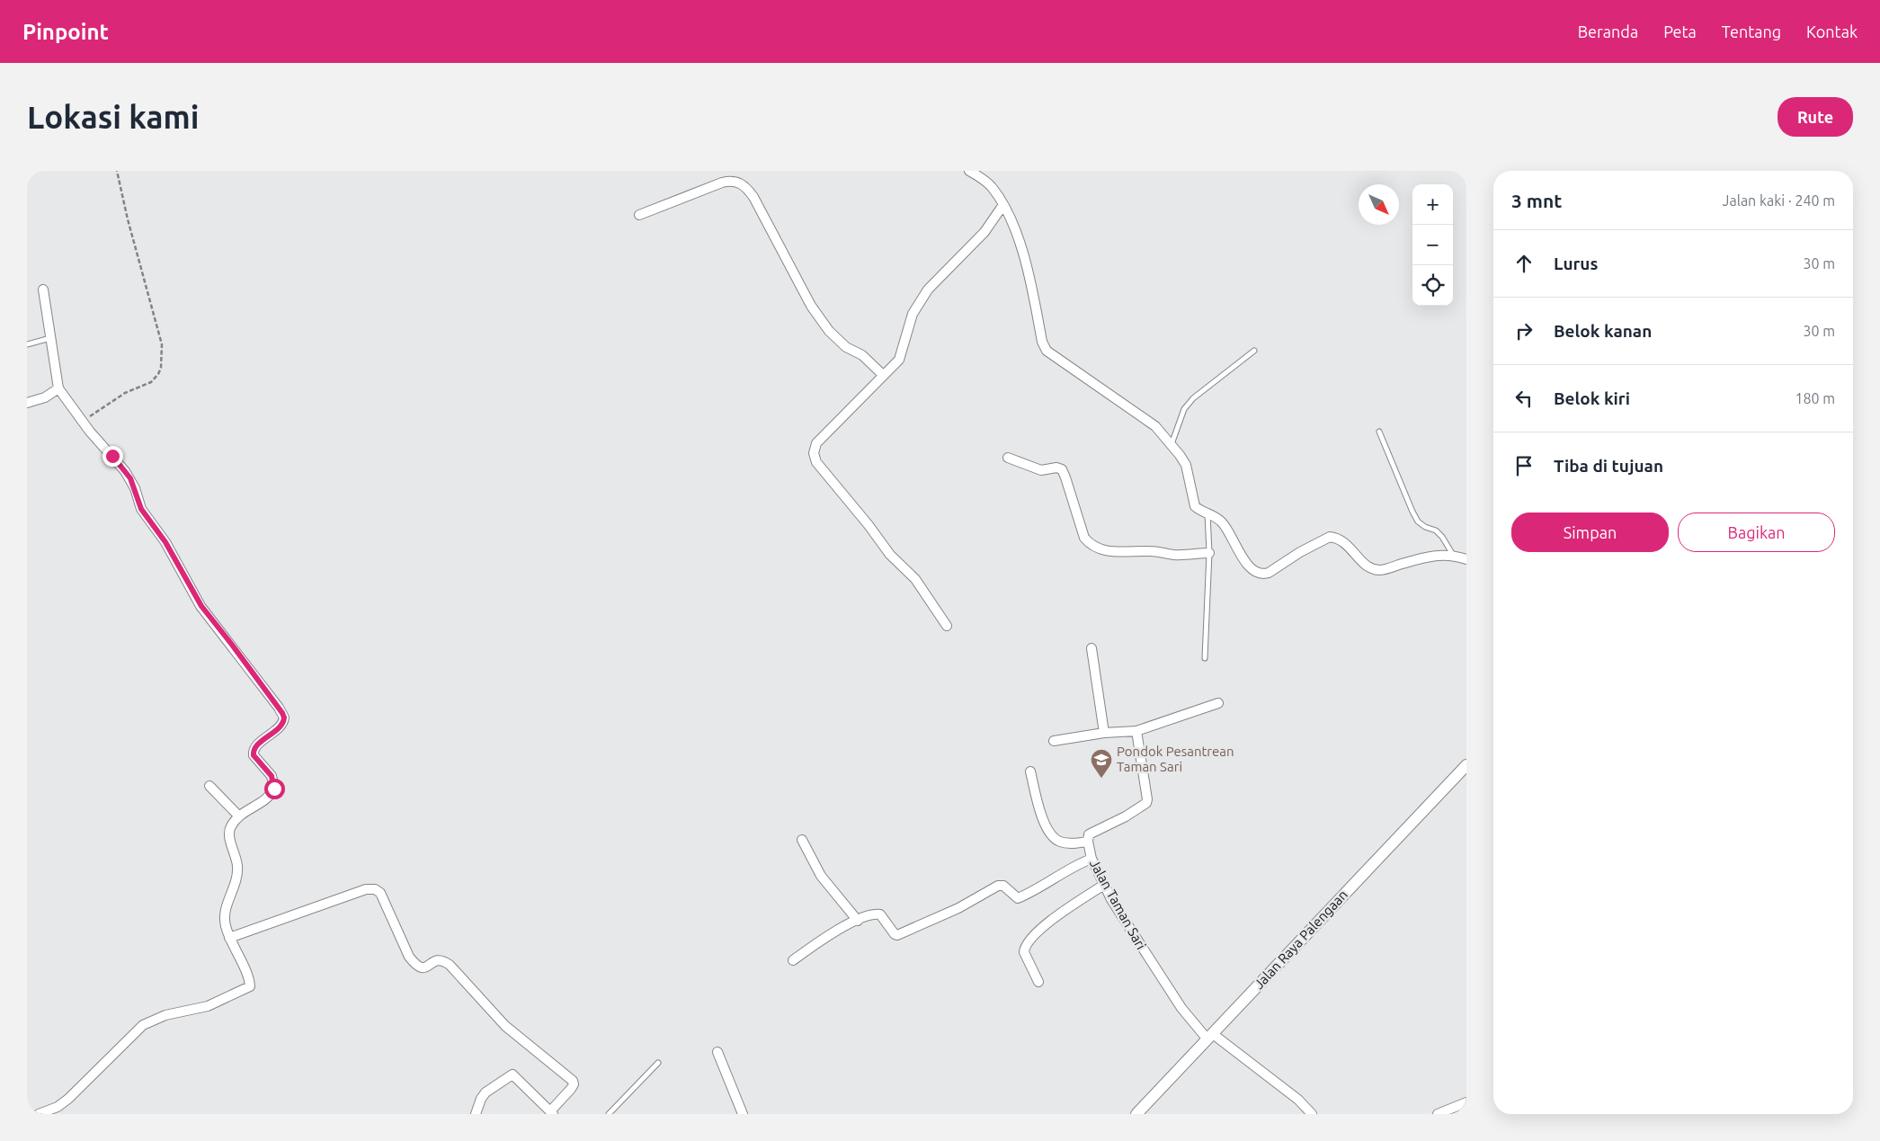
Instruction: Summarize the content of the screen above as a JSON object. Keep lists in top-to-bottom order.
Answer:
{
  "streets": {
    "street": ["Jalan Taman Sari", "Jalan Raya Palengaan"]
  },
  "crossings": [
    ["Jalan Taman Sari", "Jalan Raya Palengaan"]
  ],
  "places": {
    "school or university": ["Pondok Pesantrean Taman Sari"]
  },
  "north": "bottom right",
  "page": {
    "header": "Pinpoint",
    "nav": [
      "Beranda",
      "Peta",
      "Tentang",
      "Kontak"
    ],
    "buttons": [
      "Rute",
      ["Simpan", "Bagikan"]
    ],
    "title": "Lokasi kami",
    "heading": ["3 mnt", "Jalan kaki · 240 m"],
    "map_buttons": ["+", "−"],
    "list": [
      ["Lurus", "30 m"],
      ["Belok kanan", "30 m"],
      ["Belok kiri", "180 m"],
      "Tiba di tujuan"
    ]
  }
}
